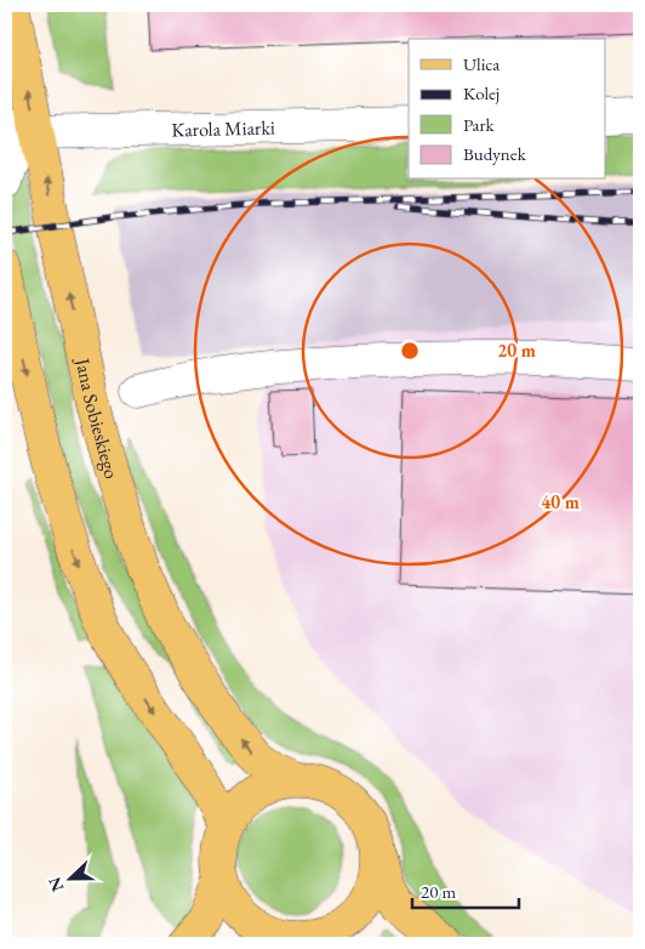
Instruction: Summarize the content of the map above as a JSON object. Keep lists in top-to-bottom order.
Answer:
{
  "streets": {
    "main road": ["Jana Sobieskiego"],
    "street": ["Karola Miarki"]
  },
  "crossings": [
    ["Karola Miarki", "Jana Sobieskiego"]
  ],
  "legend": [
    "Ulica",
    "Kolej",
    "Park",
    "Budynek"
  ],
  "scale_bar": "20 m",
  "north": "left",
  "rings": ["20 m", "40 m"]
}
